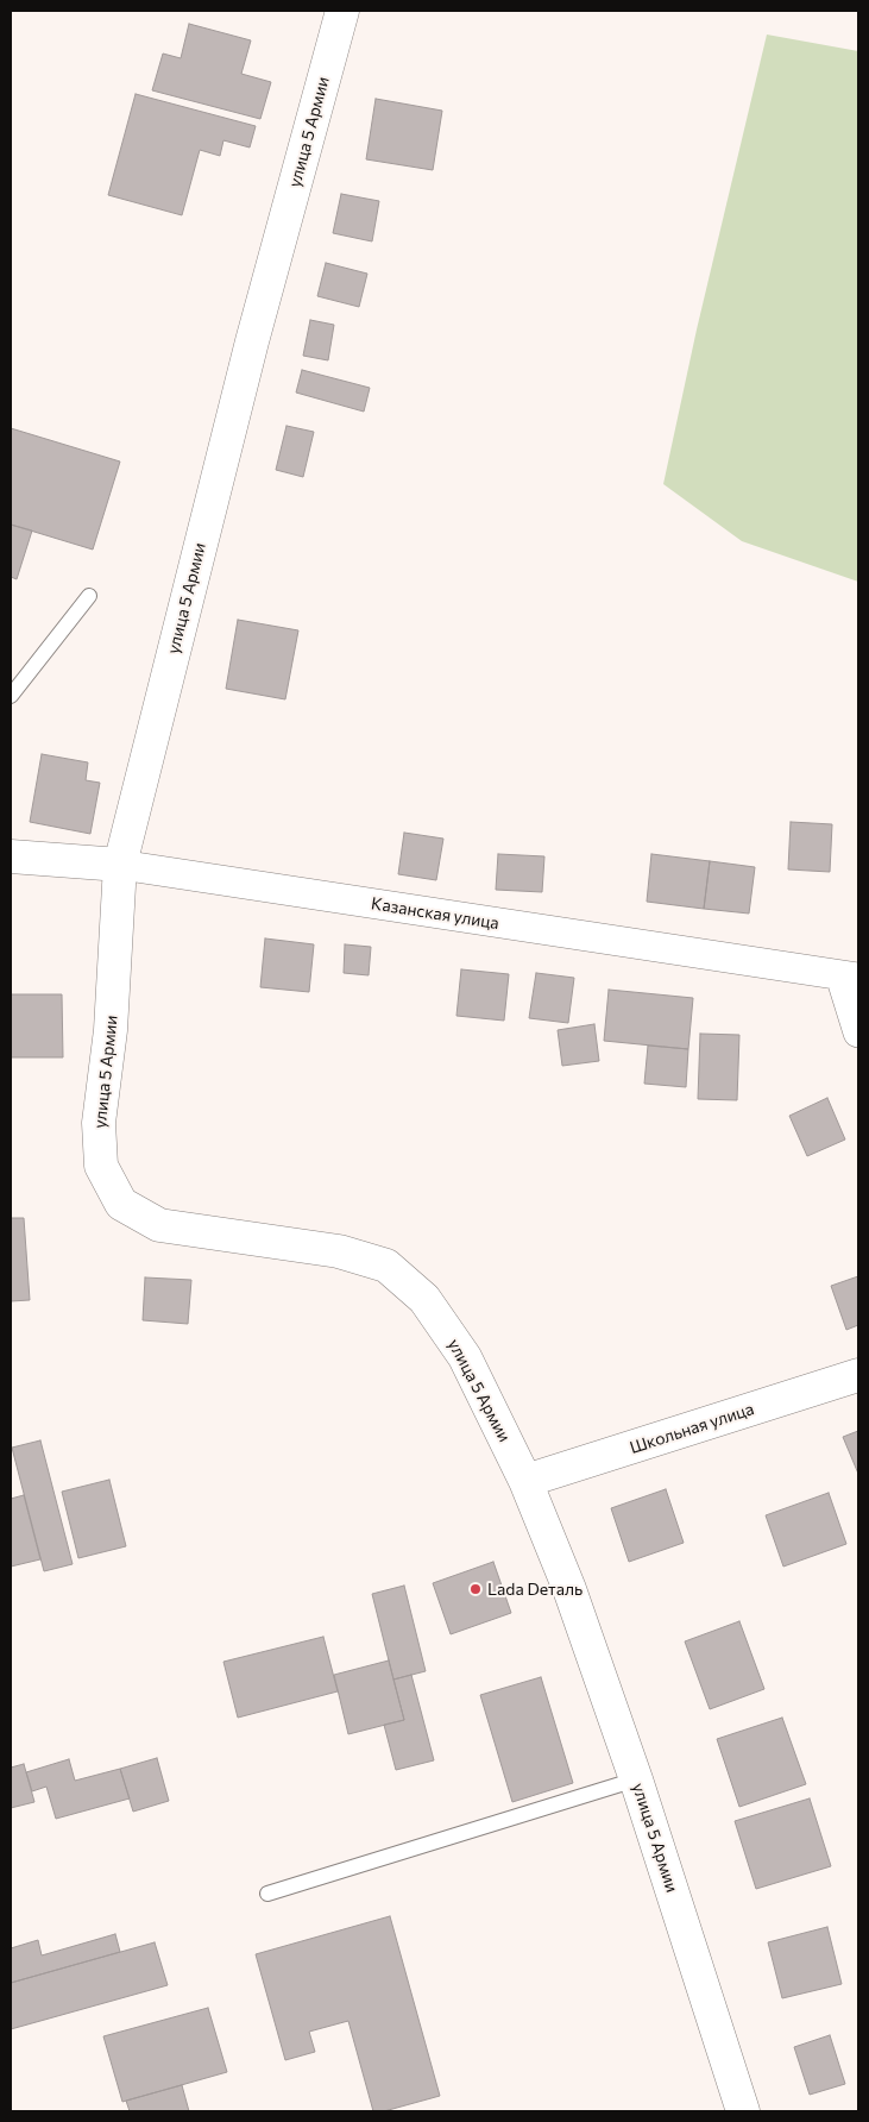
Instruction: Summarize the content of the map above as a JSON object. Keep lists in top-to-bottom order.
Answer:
{
  "streets": {
    "main road": ["улица 5 Армии", "Казанская улица", "Школьная улица"]
  },
  "crossings": [
    ["улица 5 Армии", "Казанская улица"],
    ["улица 5 Армии", "Школьная улица"]
  ],
  "places": ["Lada Dеталь"]
}
